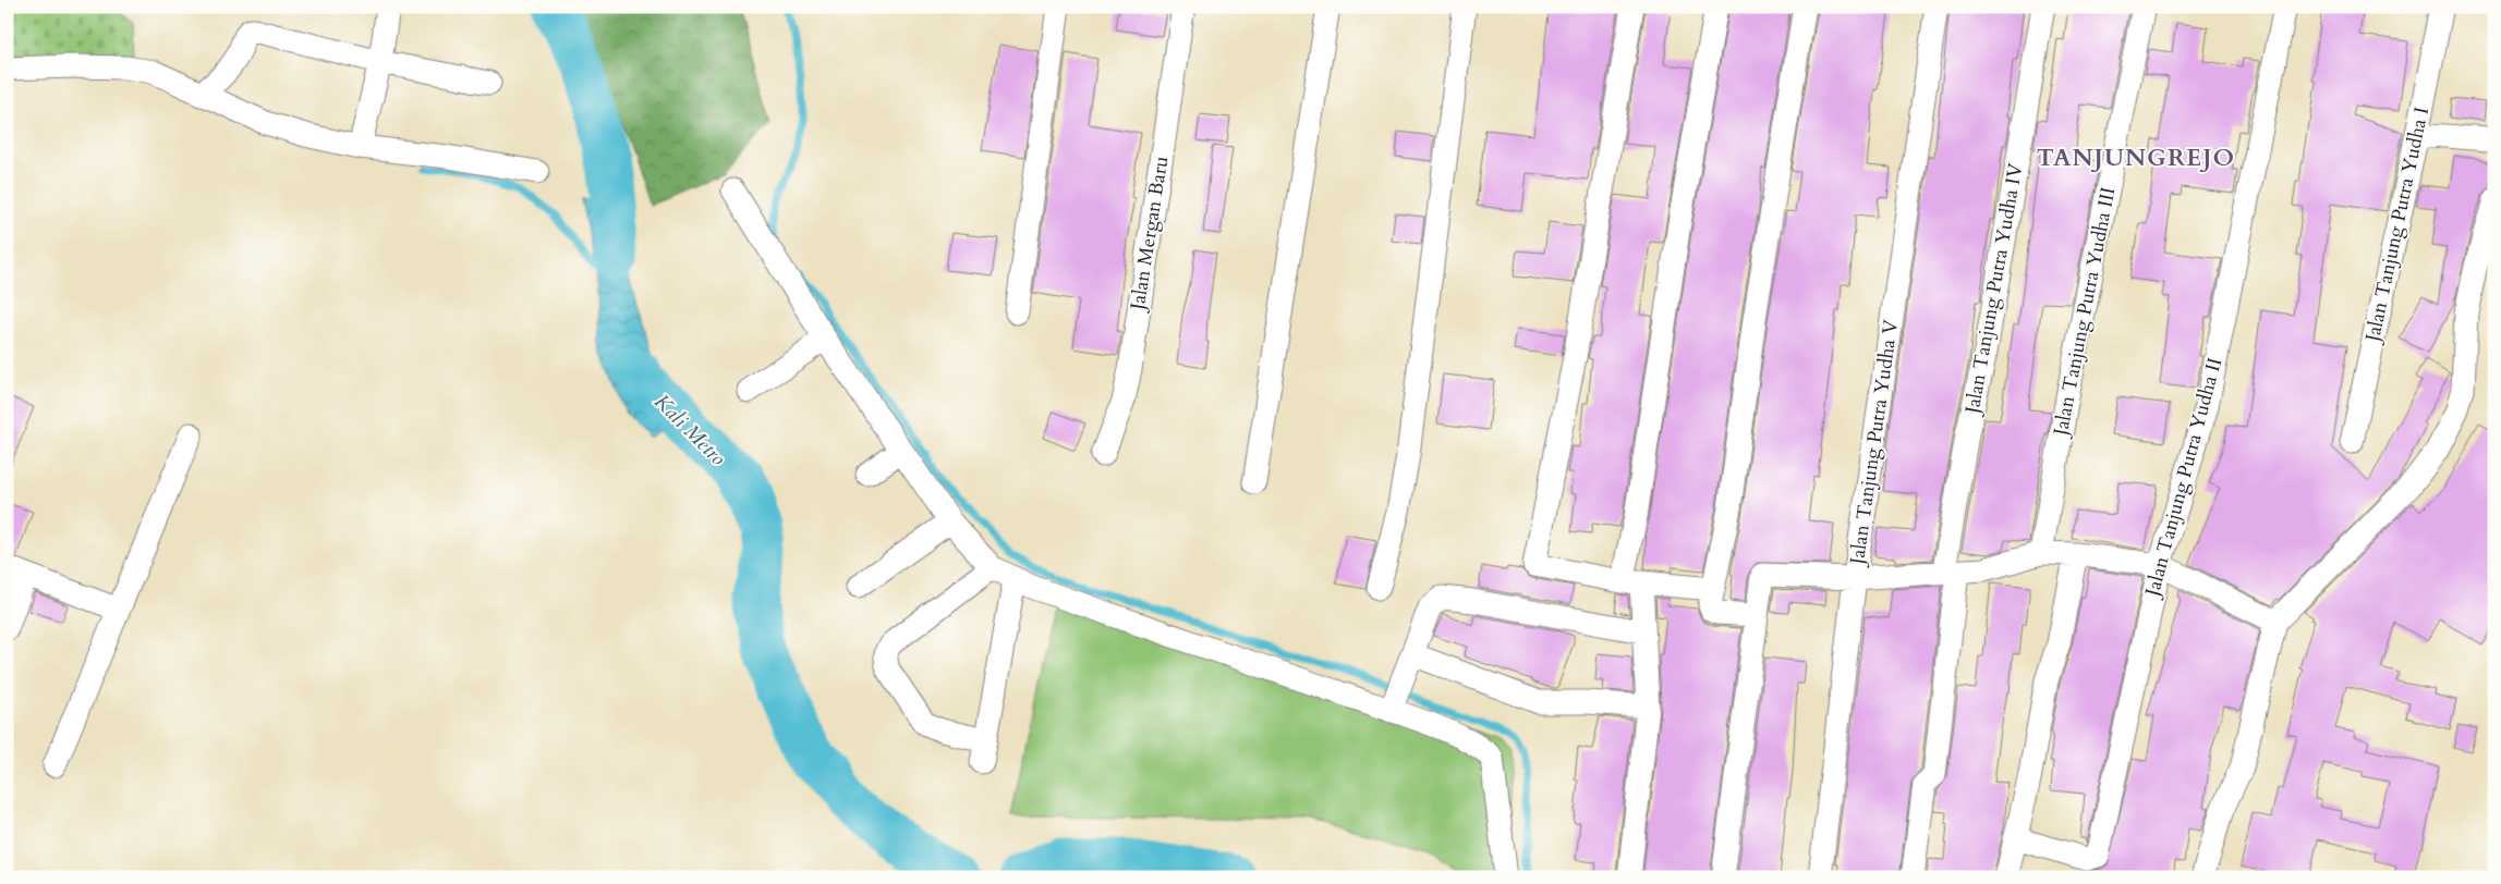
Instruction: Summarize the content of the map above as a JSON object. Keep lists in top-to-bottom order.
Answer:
{
  "streets": {
    "street": [
      "Jalan Tanjung Putra Yudha I",
      "Jalan Mergan Baru",
      "Jalan Tanjung Putra Yudha IV",
      "Jalan Tanjung Putra Yudha III",
      "Jalan Tanjung Putra Yudha V",
      "Jalan Tanjung Putra Yudha II"
    ]
  },
  "districts": ["TANJUNGREJO"],
  "water": ["Kali Metro"]
}
